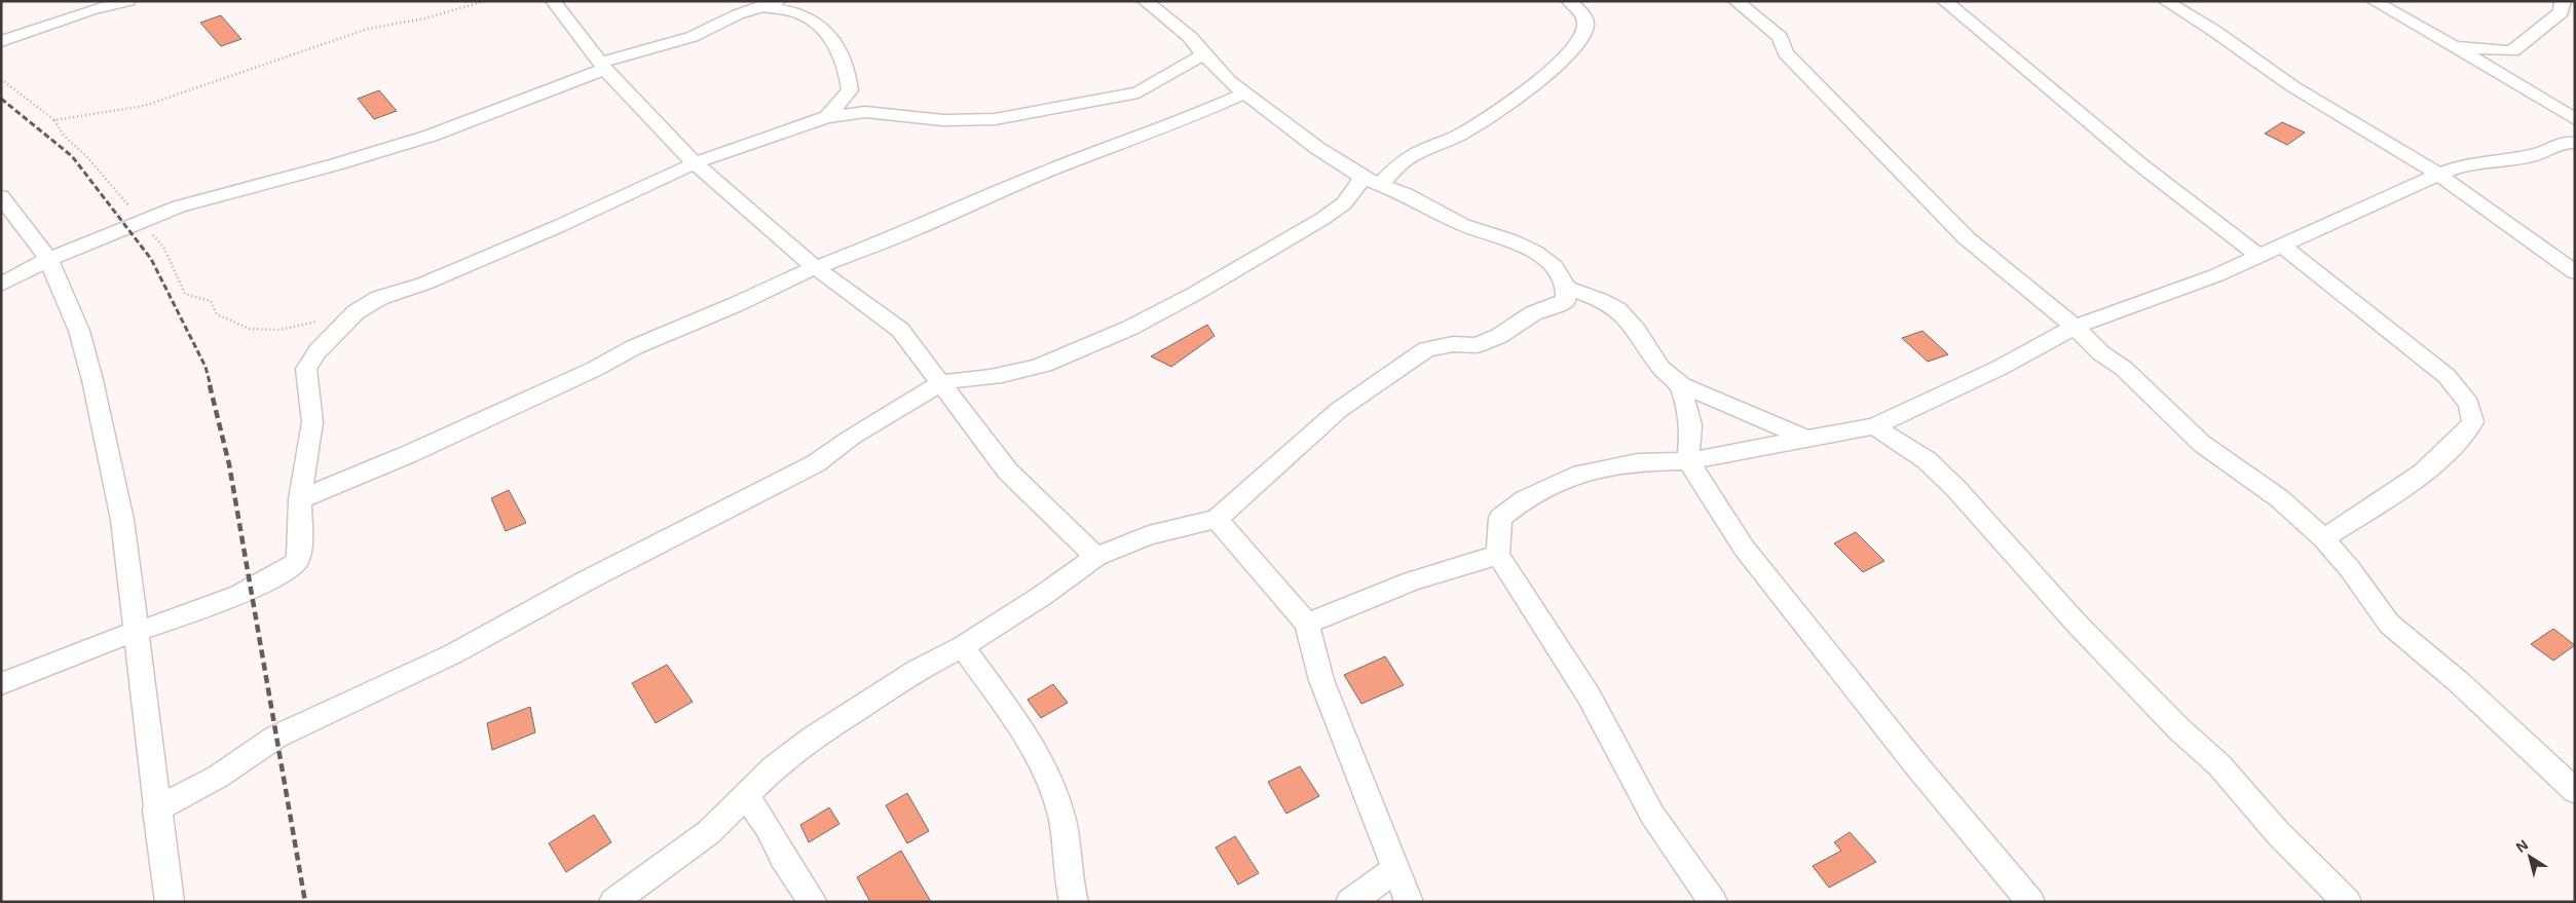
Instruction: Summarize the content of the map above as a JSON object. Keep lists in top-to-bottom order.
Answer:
{
  "north": "top left"
}
